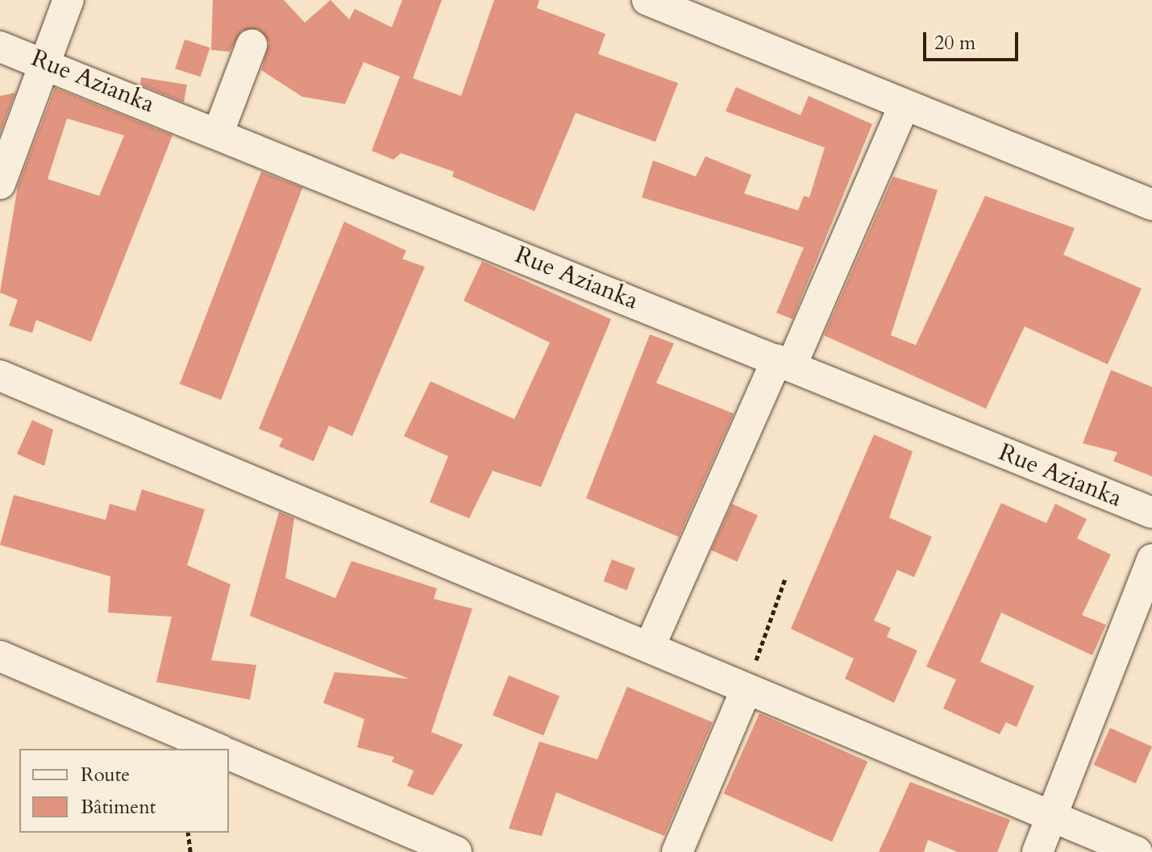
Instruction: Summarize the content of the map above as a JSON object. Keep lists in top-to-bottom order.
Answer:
{
  "streets": {
    "street": ["Rue Azianka"]
  },
  "legend": ["Route", "Bâtiment"],
  "scale_bar": "20 m"
}
